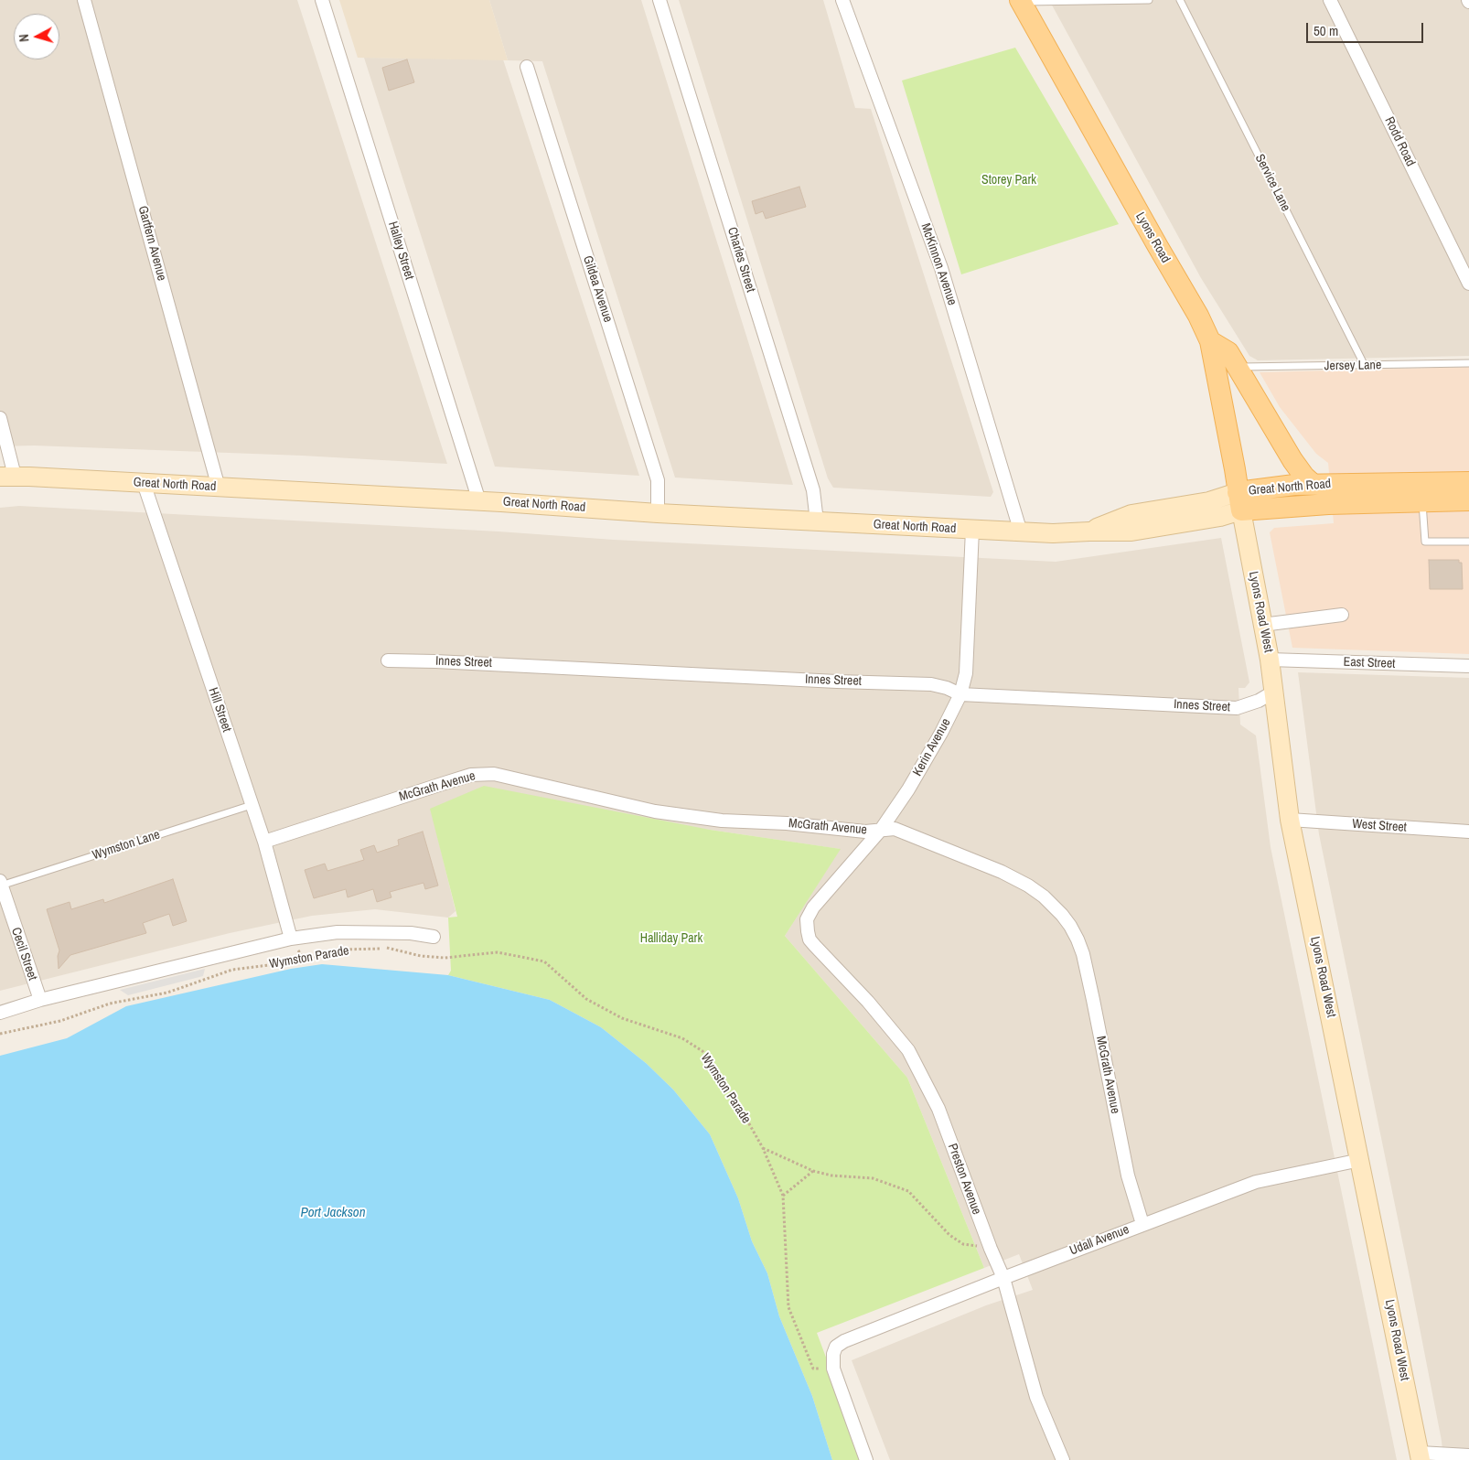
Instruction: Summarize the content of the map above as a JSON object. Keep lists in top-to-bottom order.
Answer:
{
  "streets": {
    "main road": ["Lyons Road", "Great North Road", "Lyons Road West"],
    "street": [
      "Rodd Road",
      "Gartfern Avenue",
      "Halley Street",
      "Charles Street",
      "McKinnon Avenue",
      "Gildea Avenue",
      "Innes Street",
      "East Street",
      "Hill Street",
      "Kerin Avenue",
      "McGrath Avenue",
      "West Street",
      "Cecil Street",
      "Wymston Parade",
      "Preston Avenue",
      "Udall Avenue"
    ],
    "lane": ["Service Lane", "Jersey Lane", "Wymston Lane"]
  },
  "crossings": [
    ["Service Lane", "Jersey Lane"],
    ["Lyons Road", "Great North Road"],
    ["Lyons Road", "Lyons Road West"],
    ["Gartfern Avenue", "Great North Road"],
    ["Halley Street", "Great North Road"],
    ["Charles Street", "Great North Road"],
    ["McKinnon Avenue", "Great North Road"],
    ["Gildea Avenue", "Great North Road"],
    ["Great North Road", "Lyons Road West"],
    ["Great North Road", "Hill Street"],
    ["Great North Road", "Kerin Avenue"],
    ["Lyons Road West", "Innes Street"],
    ["Lyons Road West", "East Street"],
    ["Lyons Road West", "West Street"],
    ["Lyons Road West", "Udall Avenue"],
    ["Innes Street", "Kerin Avenue"],
    ["Hill Street", "McGrath Avenue"],
    ["Hill Street", "Wymston Lane"],
    ["Hill Street", "Wymston Parade"],
    ["Kerin Avenue", "McGrath Avenue"],
    ["Kerin Avenue", "Preston Avenue"],
    ["McGrath Avenue", "Udall Avenue"],
    ["Wymston Lane", "Cecil Street"],
    ["Cecil Street", "Wymston Parade"],
    ["Wymston Parade", "Udall Avenue"],
    ["Preston Avenue", "Udall Avenue"]
  ],
  "water": ["Port Jackson"],
  "parks": ["Storey Park", "Halliday Park"],
  "scale_bar": "50 m",
  "north": "left"
}
